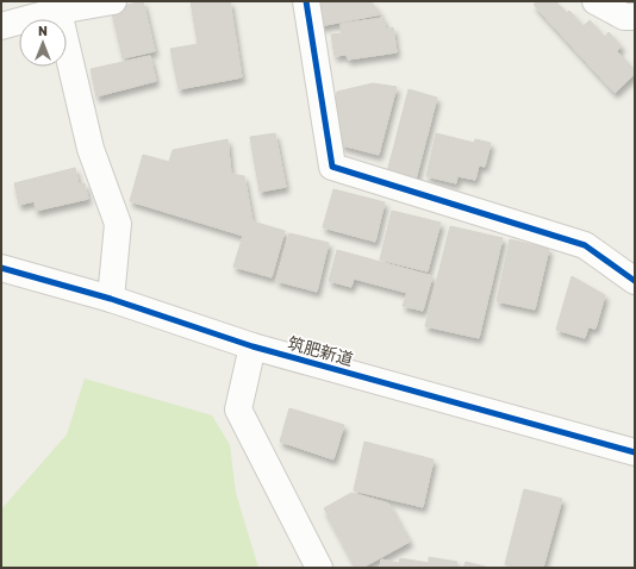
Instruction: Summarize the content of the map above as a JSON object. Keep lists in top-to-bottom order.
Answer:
{
  "streets": {
    "street": ["筑肥新道"]
  },
  "north": "top"
}
